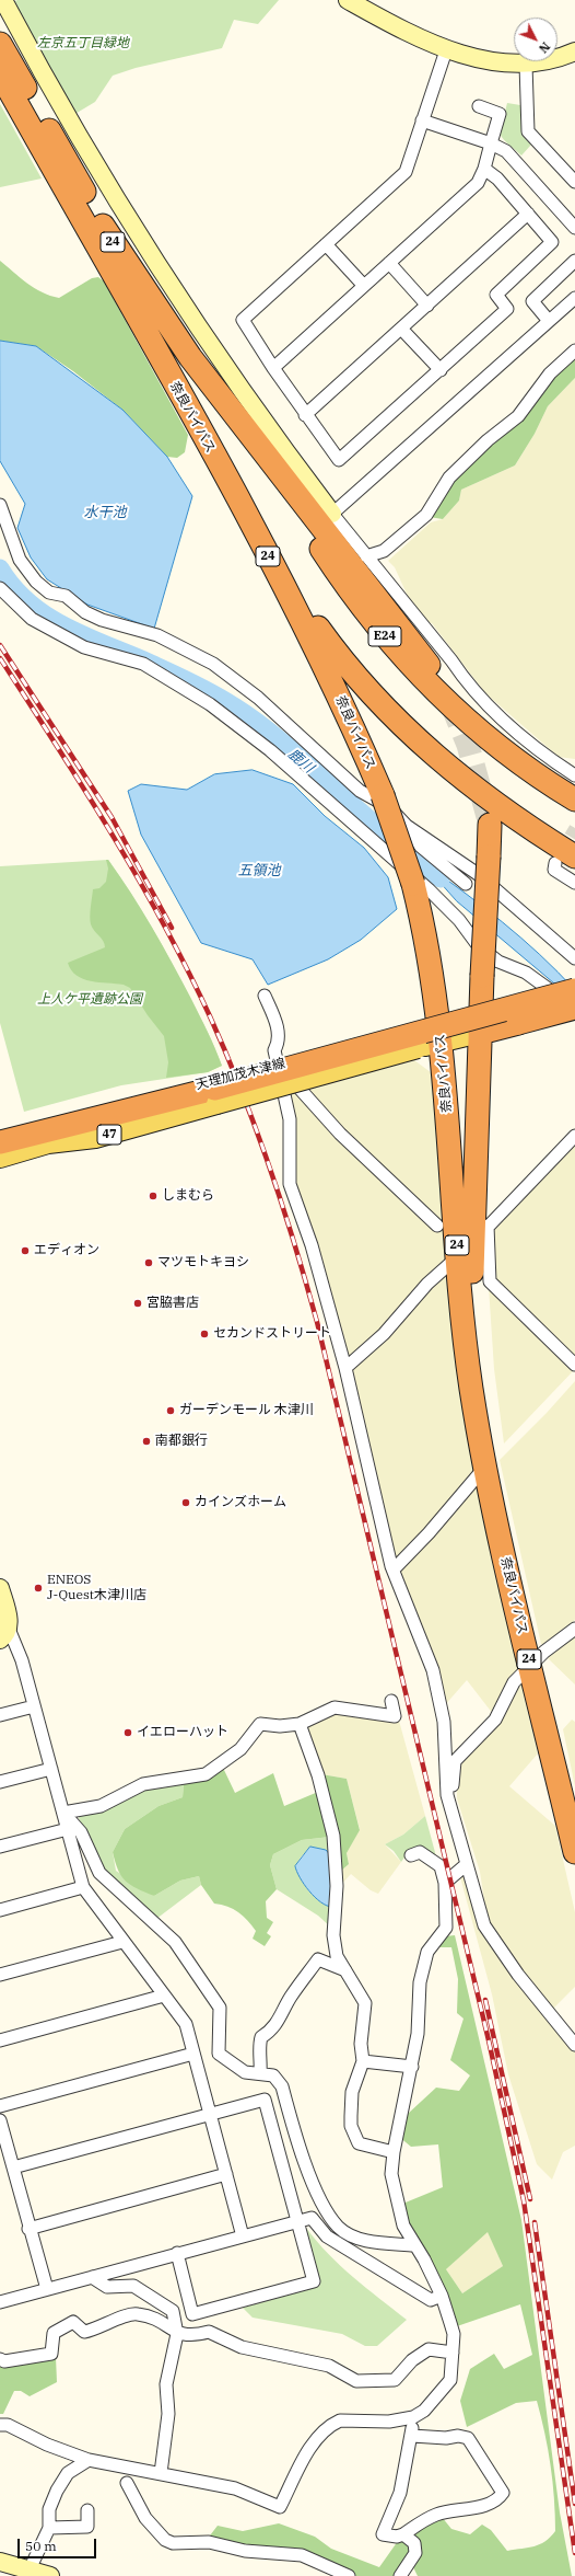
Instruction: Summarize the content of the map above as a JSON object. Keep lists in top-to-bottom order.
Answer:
{
  "streets": {
    "highway": ["24", "奈良バイパス", "E24"],
    "main road": ["天理加茂木津線", "47"]
  },
  "crossings": [
    ["24", "E24"],
    ["奈良バイパス", "天理加茂木津線"]
  ],
  "water": ["水干池", "鹿川", "五領池"],
  "parks": ["左京五丁目緑地", "上人ケ平遺跡公園"],
  "places": [
    "しまむら",
    "エディオン",
    "マツモトキヨシ",
    "宮脇書店",
    "セカンドストリート",
    "ガーデンモール 木津川",
    "南都銀行",
    "カインズホーム",
    "ENEOS J-Quest木津川店",
    "イエローハット"
  ],
  "scale_bar": "50 m",
  "north": "bottom right"
}
